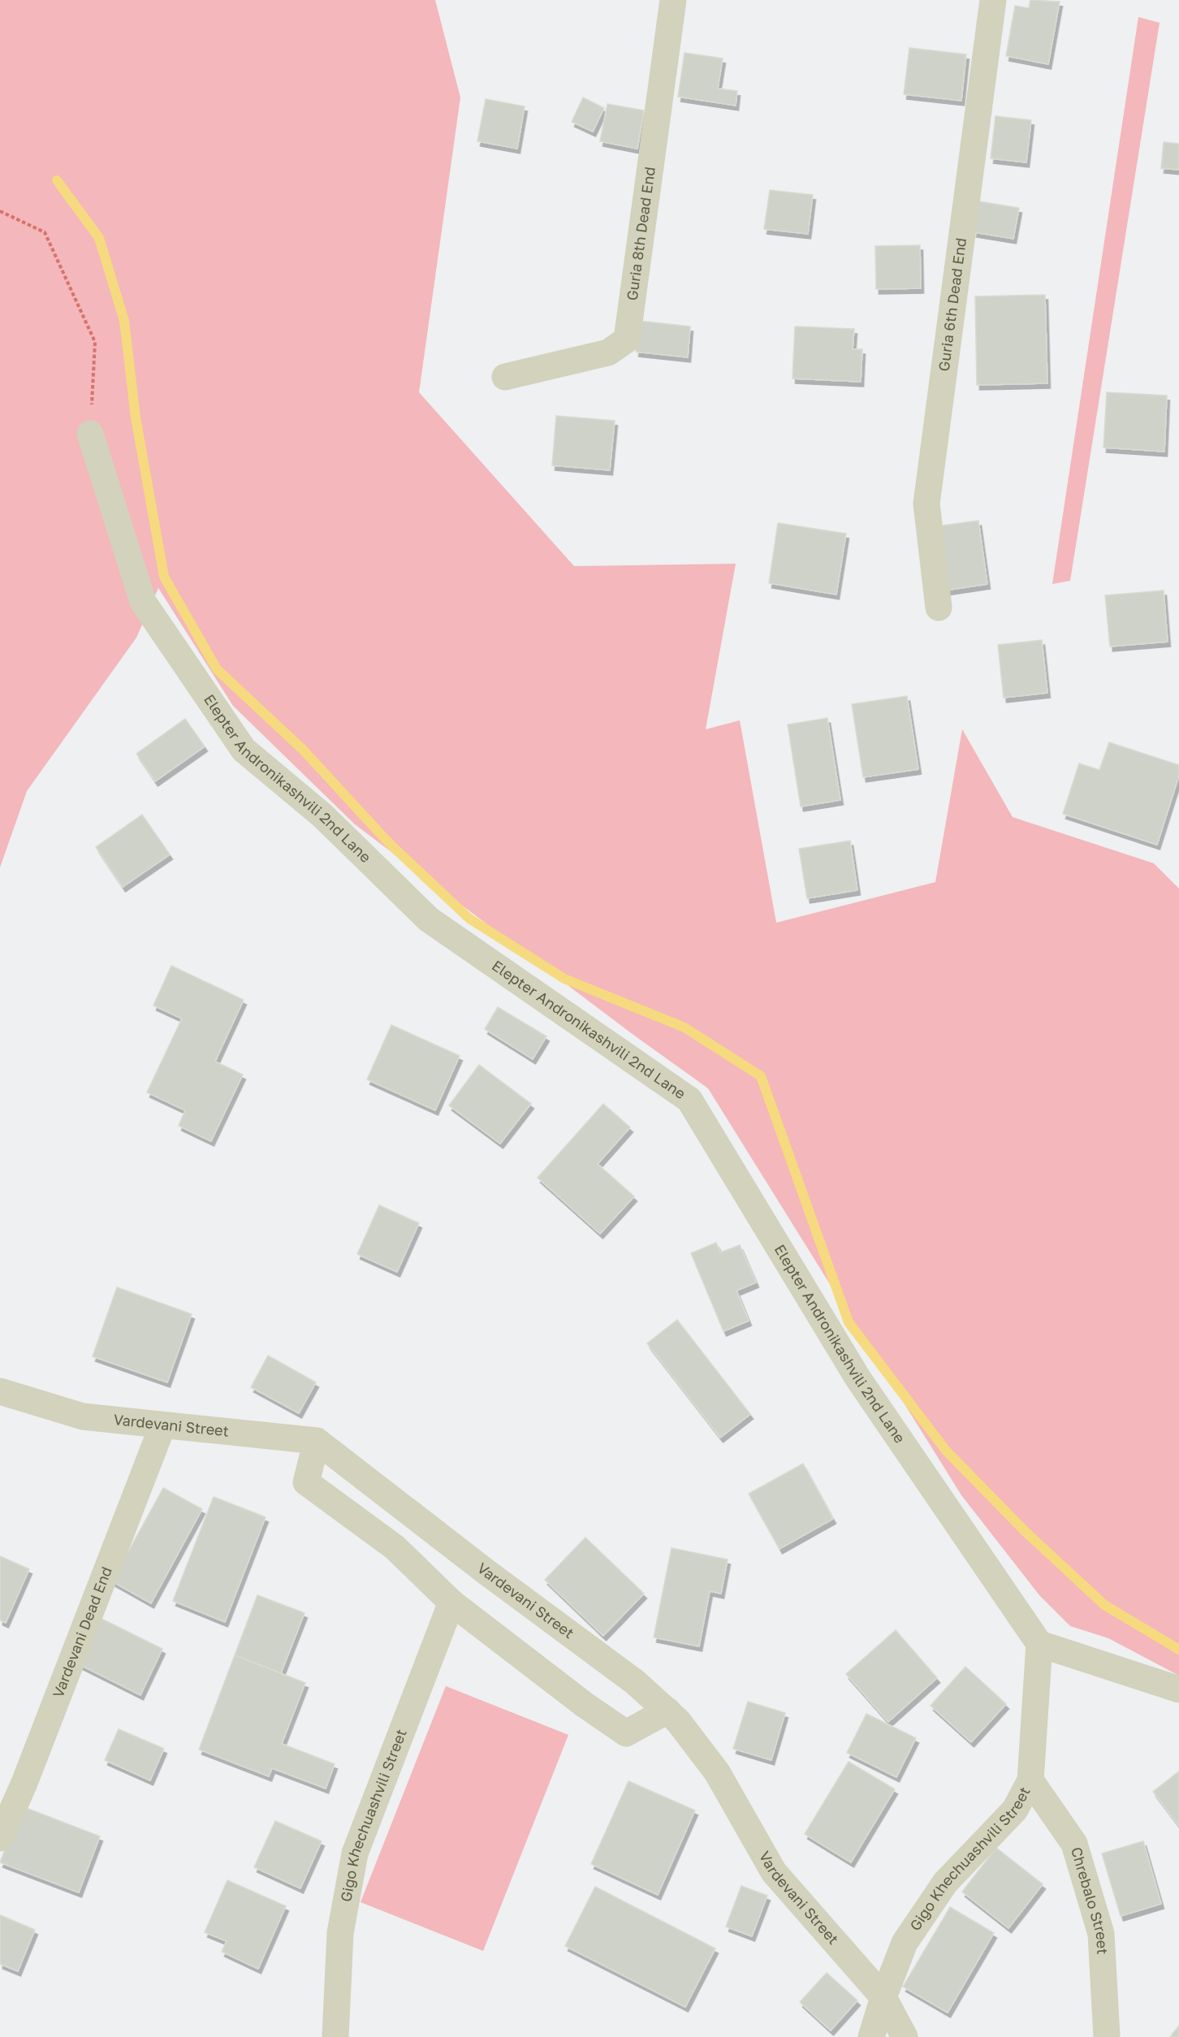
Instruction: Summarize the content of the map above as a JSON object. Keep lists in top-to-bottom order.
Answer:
{
  "streets": {
    "street": [
      "Guria 8th Dead End",
      "Guria 6th Dead End",
      "Elepter Andronikashvili 2nd Lane",
      "Vardevani Street",
      "Vardevani Dead End",
      "Gigo Khechuashvili Street",
      "Chrebalo Street"
    ]
  },
  "crossings": [
    ["Elepter Andronikashvili 2nd Lane", "Gigo Khechuashvili Street"],
    ["Vardevani Street", "Vardevani Dead End"],
    ["Vardevani Street", "Gigo Khechuashvili Street"],
    ["Gigo Khechuashvili Street", "Chrebalo Street"]
  ]
}
